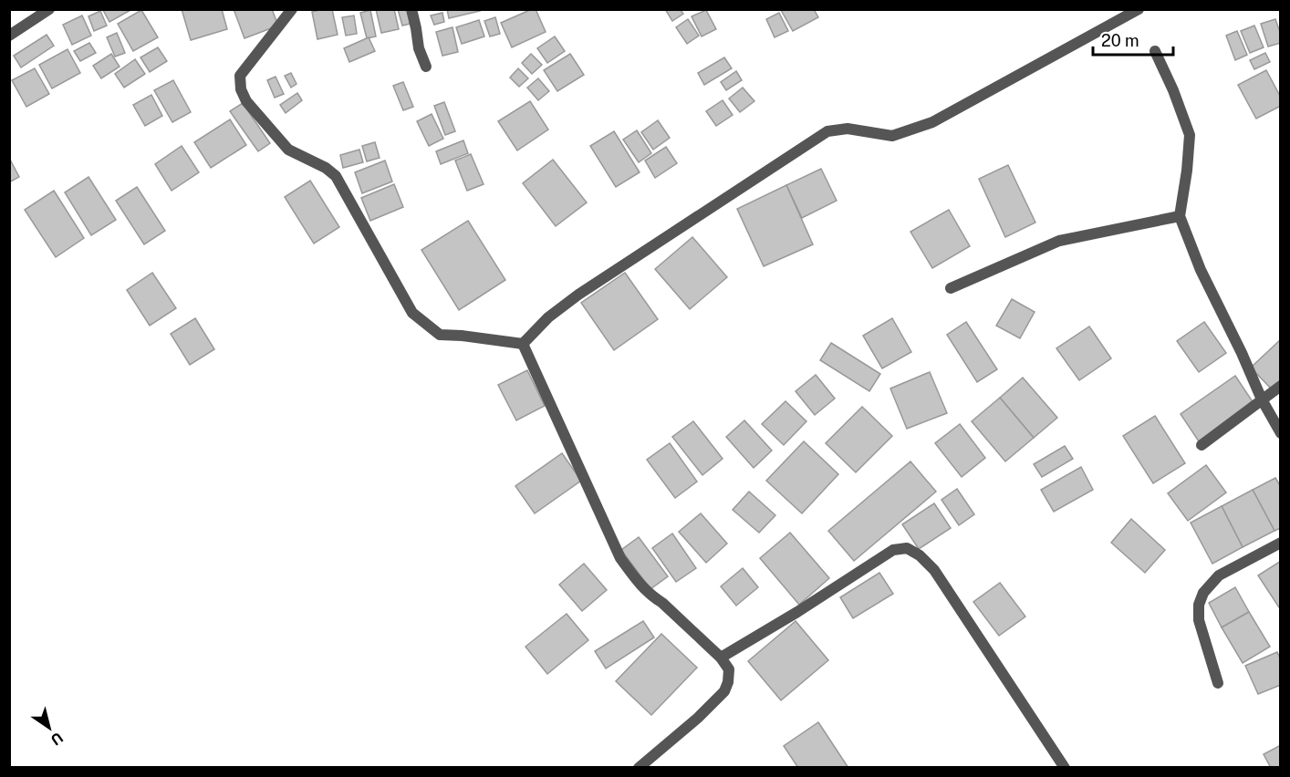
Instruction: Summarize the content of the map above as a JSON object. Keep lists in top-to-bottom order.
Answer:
{
  "scale_bar": "20 m",
  "north": "bottom right"
}
